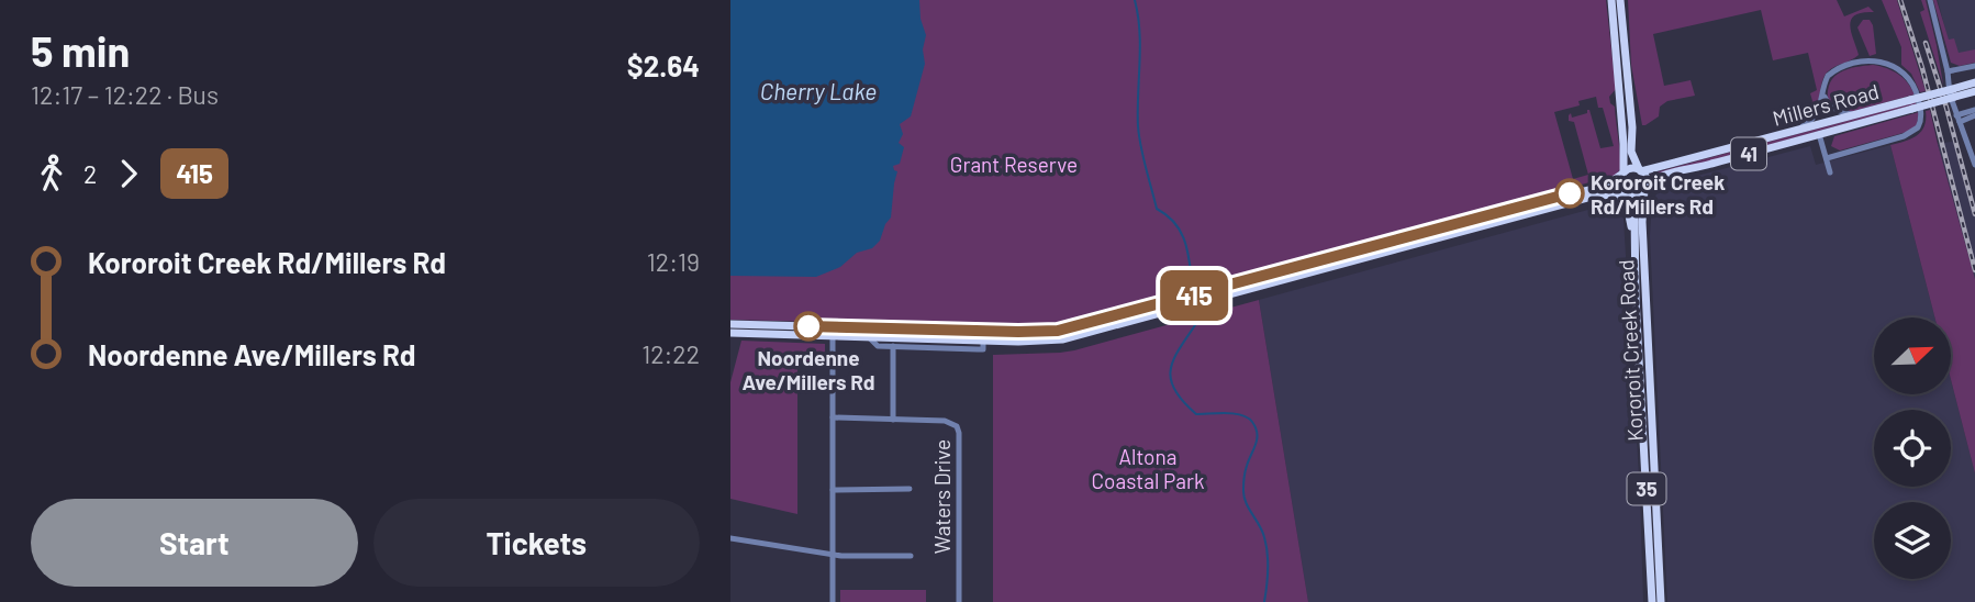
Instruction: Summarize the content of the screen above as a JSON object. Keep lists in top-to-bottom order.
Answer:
{
  "streets": {
    "main road": [
      "Millers Road",
      "41",
      "Kororoit Creek Road",
      "35"
    ],
    "street": ["Waters Drive"]
  },
  "crossings": [
    ["Millers Road", "Kororoit Creek Road"],
    ["Millers Road", "35"],
    ["Kororoit Creek Road", "35"]
  ],
  "water": ["Cherry Lake"],
  "parks": ["Grant Reserve", "Altona Coastal Park"],
  "places": ["Kororoit Creek Rd/Millers Rd", "Noordenne Ave/Millers Rd"],
  "lines": ["bus line 415"],
  "north": "top right",
  "page": {
    "heading": ["5 min", "12:17 – 12:22 · Bus", "$2.64"],
    "on_map": "415",
    "legs": ["2", "415"],
    "list": [
      {
        "name": "Kororoit Creek Rd/Millers Rd",
        "value": "12:19"
      },
      {
        "name": "Noordenne Ave/Millers Rd",
        "value": "12:22"
      }
    ],
    "buttons": ["Start", "Tickets"]
  }
}
